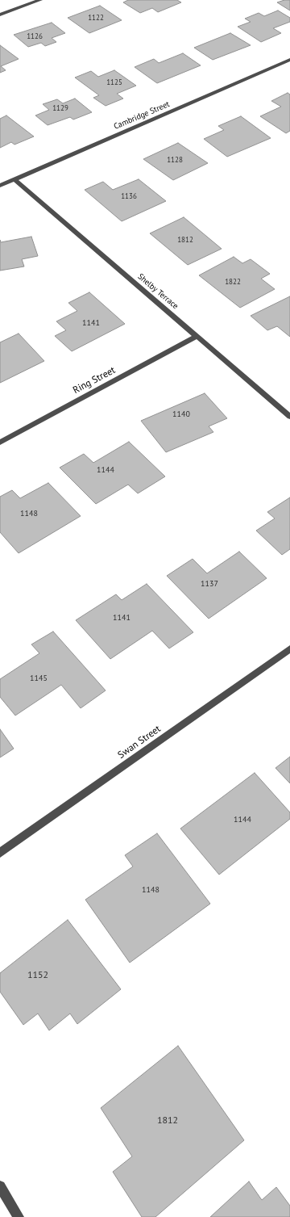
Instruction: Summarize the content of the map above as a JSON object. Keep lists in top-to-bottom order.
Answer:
{
  "streets": {
    "street": [
      "Cambridge Street",
      "Shelby Terrace",
      "Ring Street",
      "Swan Street"
    ]
  },
  "crossings": [
    ["Cambridge Street", "Shelby Terrace"],
    ["Shelby Terrace", "Ring Street"]
  ],
  "house_numbers": [
    "1122",
    "1126",
    "1125",
    "1129",
    "1128",
    "1136",
    "1812",
    "1822",
    "1141",
    "1140",
    "1144",
    "1148",
    "1137",
    "1141",
    "1145",
    "1144",
    "1148",
    "1152",
    "1812"
  ]
}
